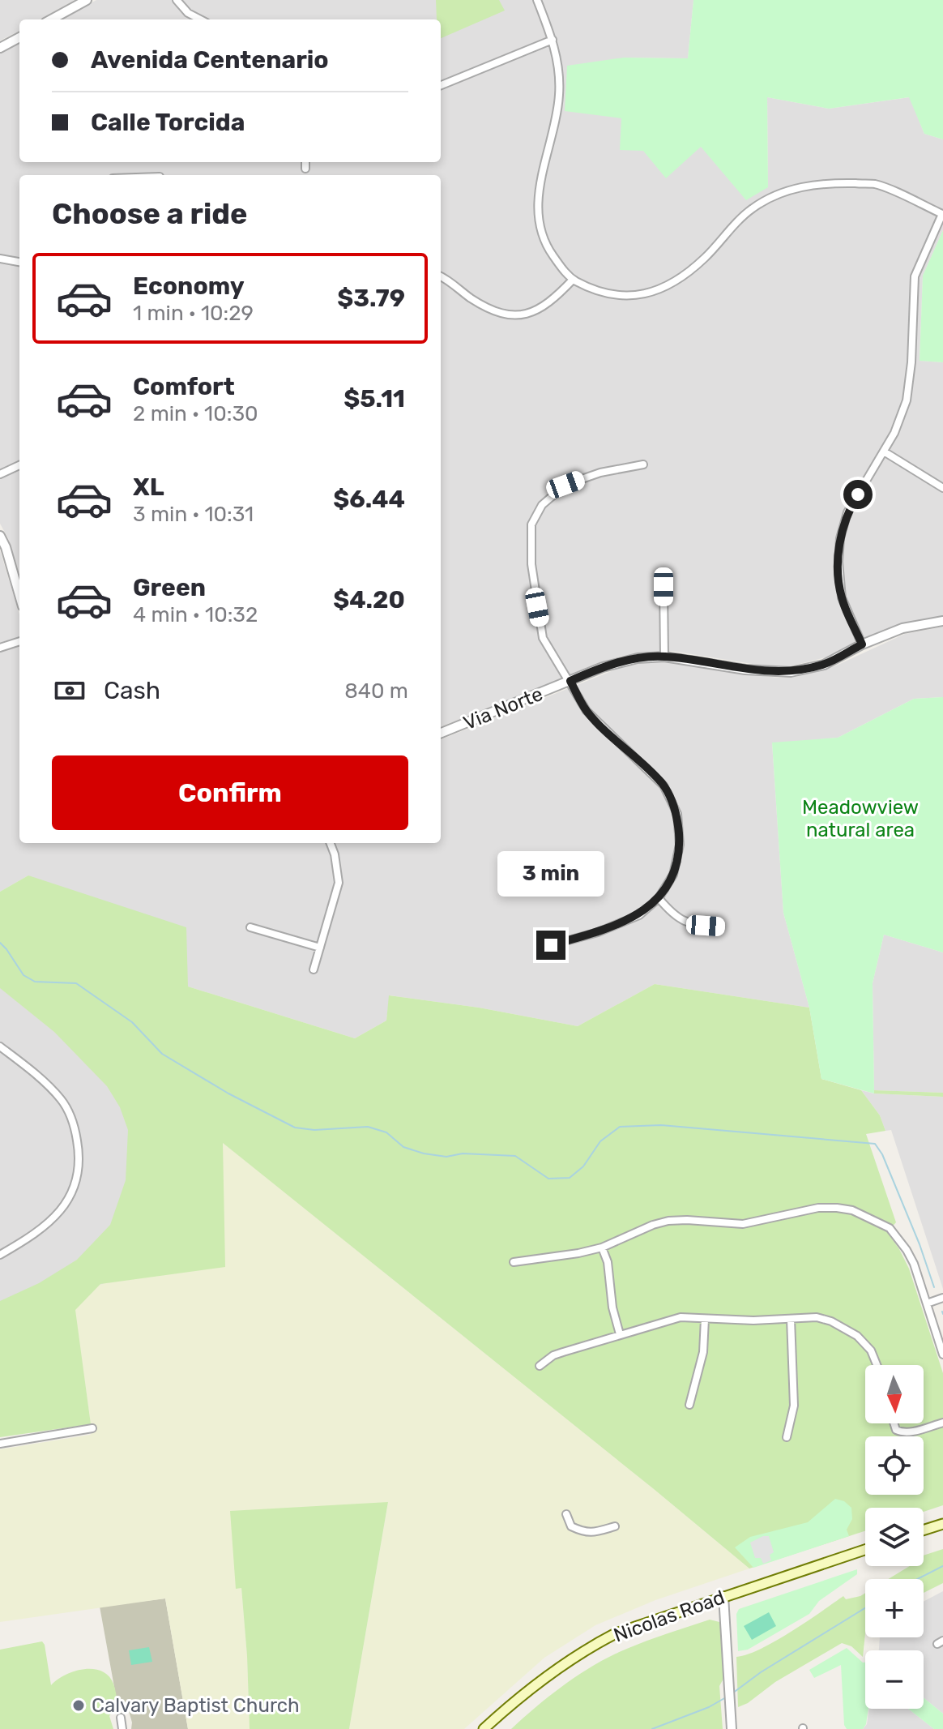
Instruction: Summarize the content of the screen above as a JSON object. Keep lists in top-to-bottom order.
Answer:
{
  "streets": {
    "main road": ["Nicolas Road"],
    "street": ["Via Norte"]
  },
  "parks": ["Meadowview natural area"],
  "places": ["Calvary Baptist Church"],
  "north": "bottom",
  "page": {
    "banner": ["Avenida Centenario", "Calle Torcida"],
    "heading": "Choose a ride",
    "list": [
      {
        "name": "Economy",
        "note": "1 min · 10:29",
        "value": "$3.79"
      },
      {
        "name": "Comfort",
        "note": "2 min · 10:30",
        "value": "$5.11"
      },
      {
        "name": "XL",
        "note": "3 min · 10:31",
        "value": "$6.44"
      },
      {
        "name": "Green",
        "note": "4 min · 10:32",
        "value": "$4.20"
      }
    ],
    "pay": ["Cash", "840 m"],
    "buttons": "Confirm",
    "bubble": "3 min",
    "map_buttons": ["+", "−"]
  }
}
